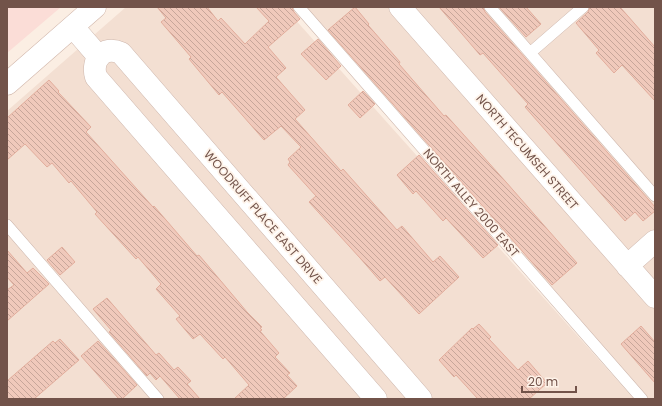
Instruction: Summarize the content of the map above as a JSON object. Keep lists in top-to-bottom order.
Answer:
{
  "streets": {
    "street": ["NORTH TECUMSEH STREET", "WOODRUFF PLACE EAST DRIVE"],
    "lane": ["NORTH ALLEY 2000 EAST"]
  },
  "scale_bar": "20 m"
}
